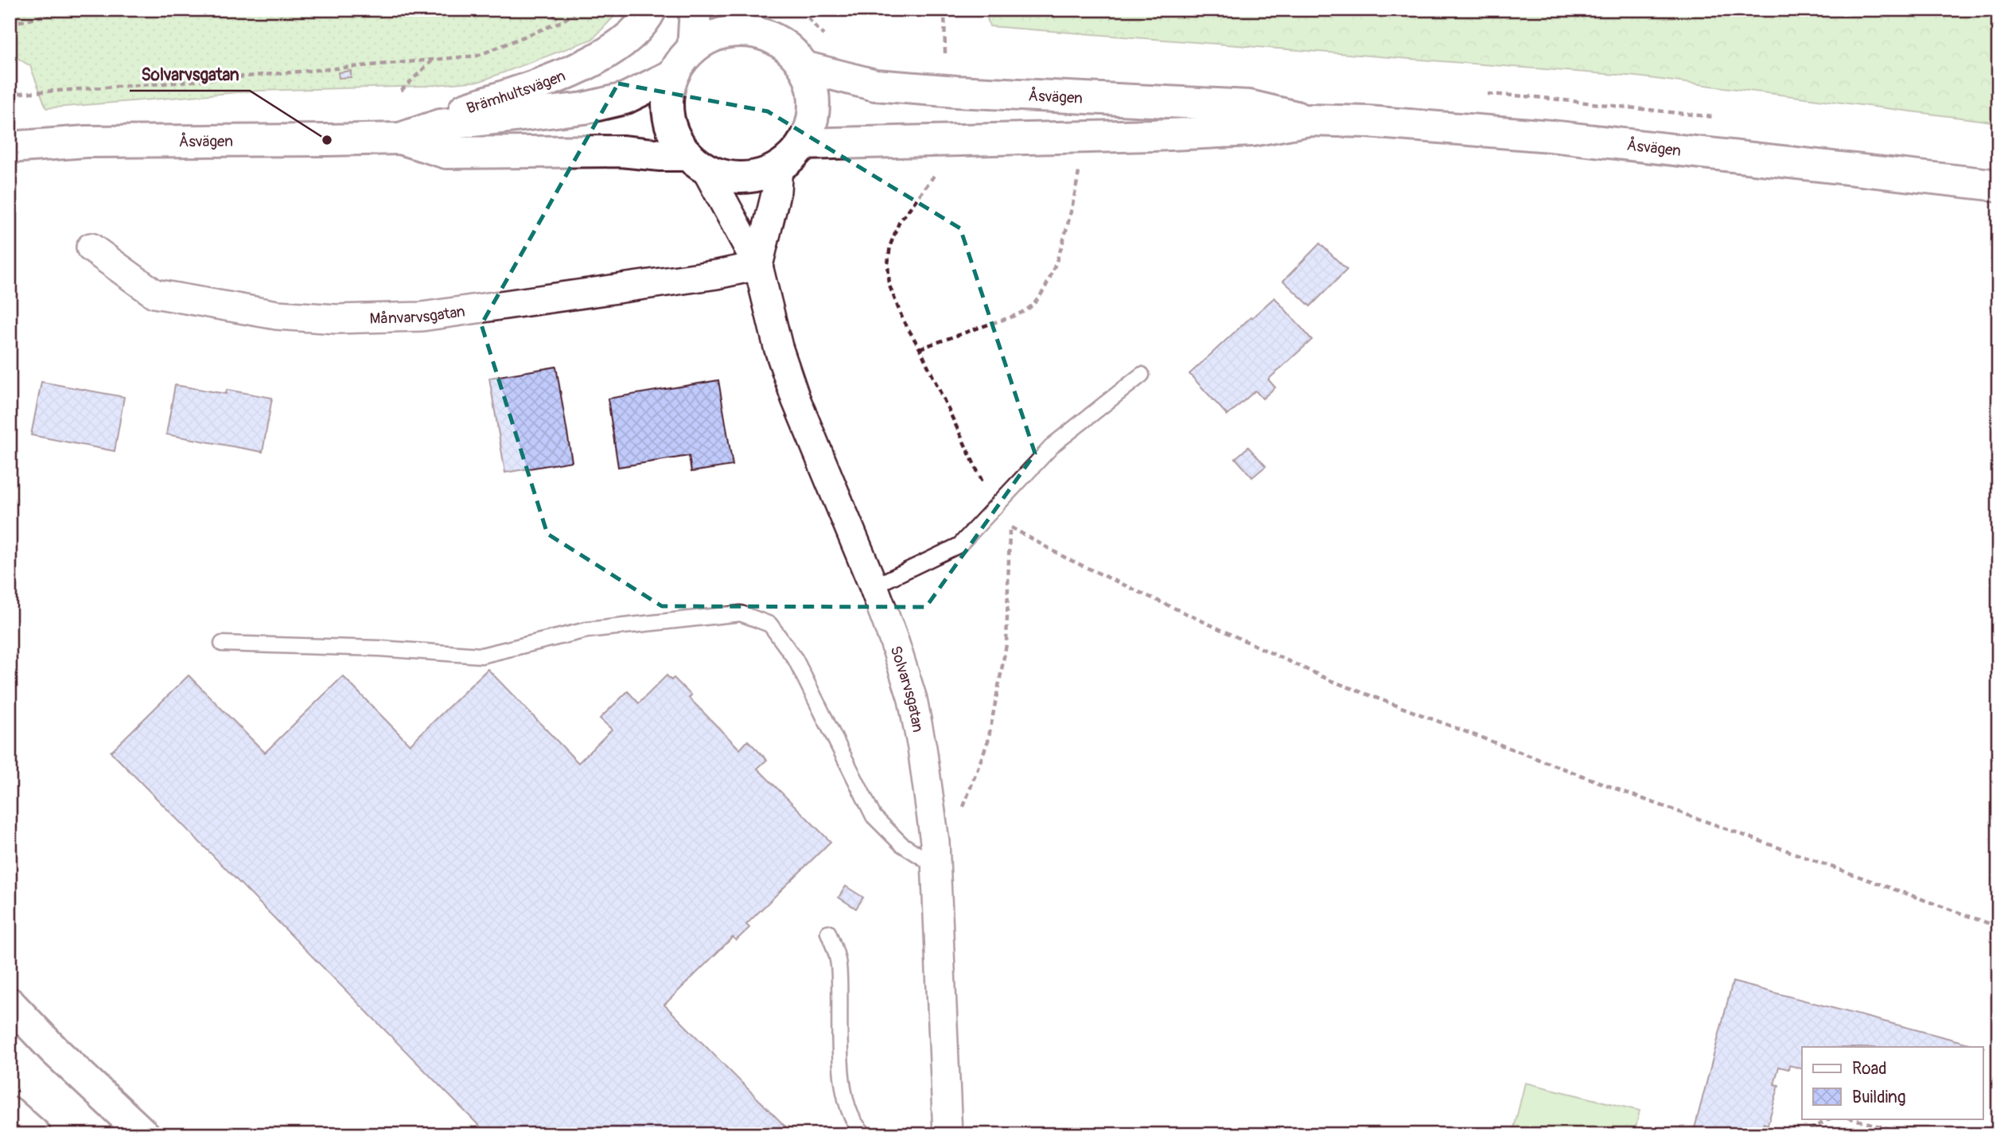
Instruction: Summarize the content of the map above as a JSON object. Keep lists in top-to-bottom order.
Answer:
{
  "streets": {
    "main road": ["Brämhultsvägen", "Åsvägen"],
    "street": ["Månvarvsgatan", "Solvarvsgatan"]
  },
  "crossings": [
    ["Brämhultsvägen", "Åsvägen"],
    ["Månvarvsgatan", "Solvarvsgatan"]
  ],
  "places": ["Solvarvsgatan"],
  "legend": ["Road", "Building"]
}
